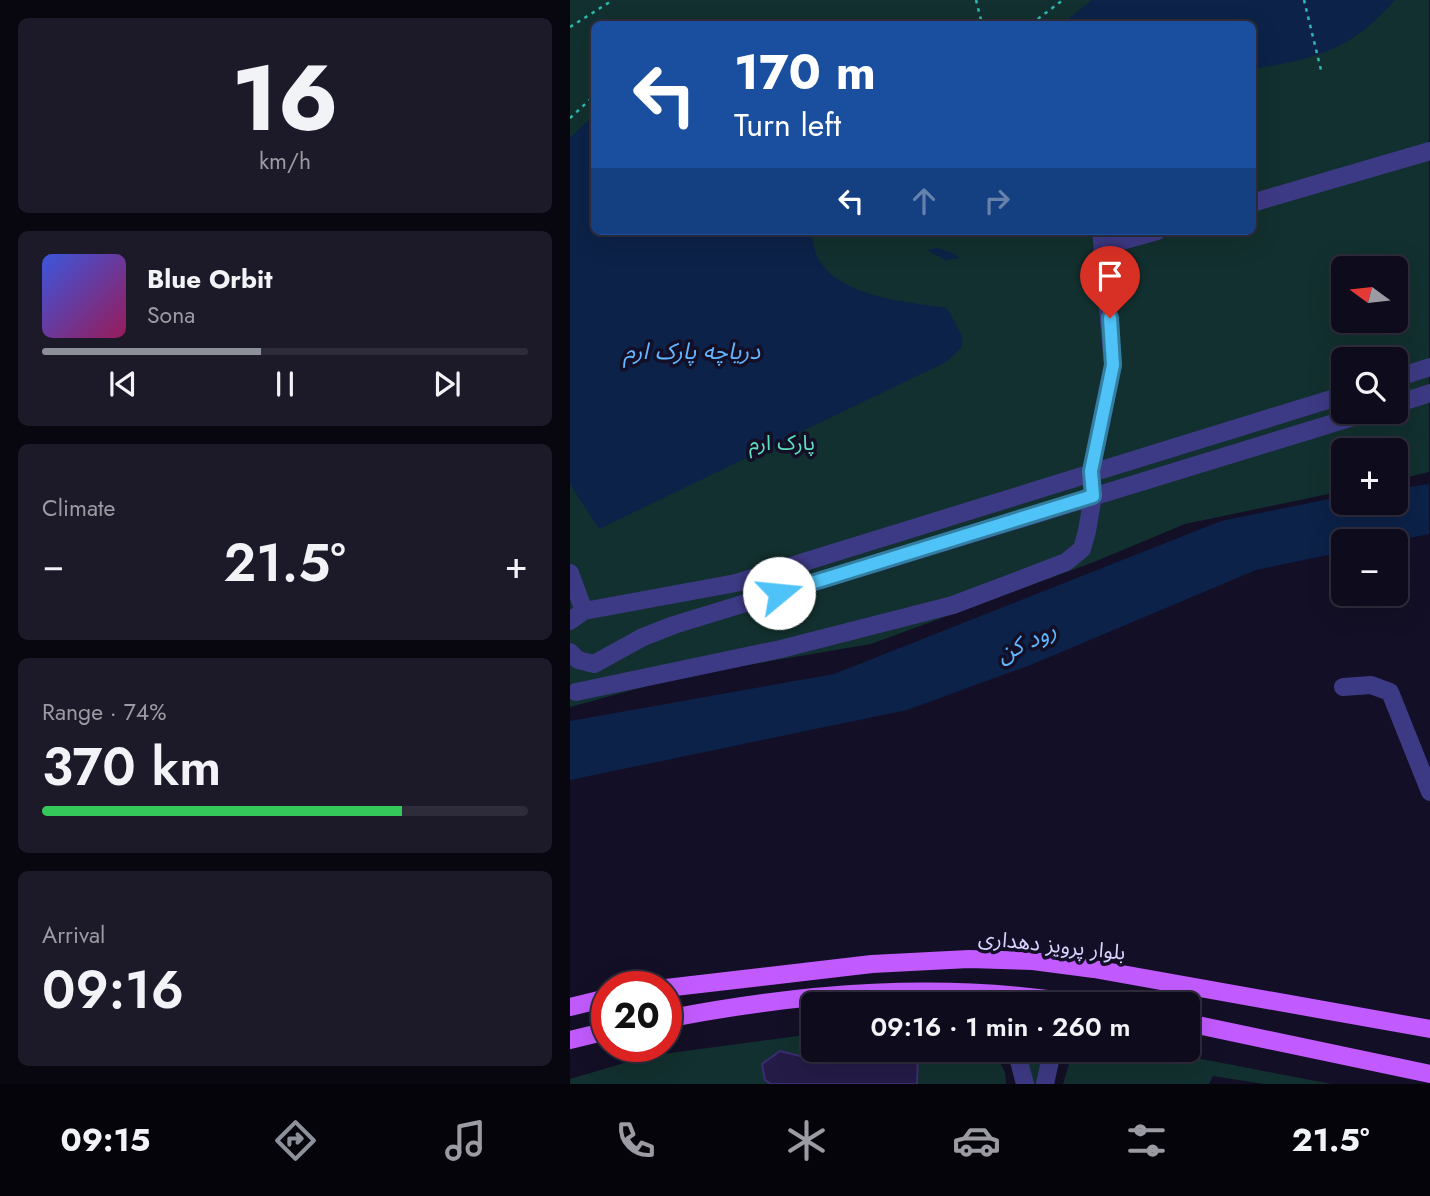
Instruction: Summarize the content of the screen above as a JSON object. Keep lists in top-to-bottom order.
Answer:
{
  "streets": {
    "main road": ["بلوار پرویز دهداری"]
  },
  "water": ["دریاچه پارک ارم", "رود کن"],
  "parks": ["پارک ارم"],
  "north": "left",
  "page": {
    "tile": [
      ["16", "km/h"],
      "Climate",
      ["Range · 74%", "370 km"],
      ["Arrival", "09:16"]
    ],
    "turn": ["170 m", "Turn left"],
    "song": ["Blue Orbit", "Sona"],
    "map_buttons": ["+", "−"],
    "heat": ["−", "21.5°", "+"],
    "limit": "20",
    "trip": "09:16 · 1 min · 260 m",
    "tabs": ["09:15", "21.5°"]
  }
}
